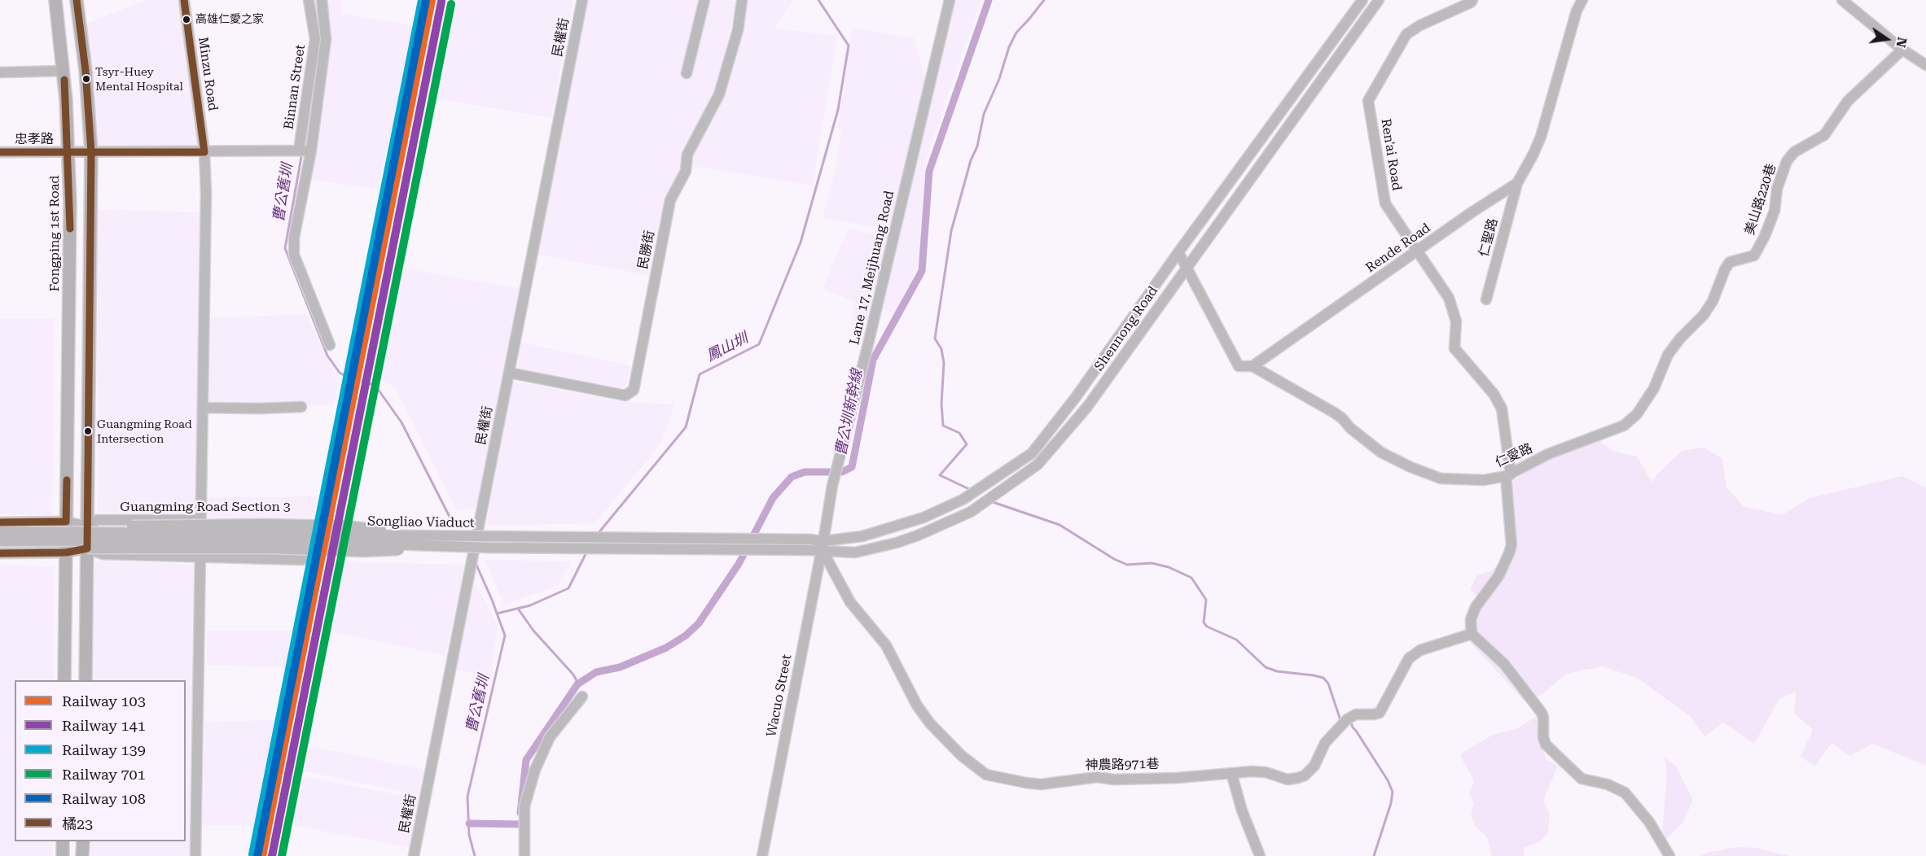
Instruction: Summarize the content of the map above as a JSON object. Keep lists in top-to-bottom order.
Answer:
{
  "streets": {
    "main road": ["Fongping 1st Road"],
    "street": [
      "民權街",
      "Minzu Road",
      "Binnan Street",
      "忠孝路",
      "Ren'ai Road",
      "美山路220巷",
      "仁聖路",
      "Rende Road",
      "民勝街",
      "Lane 17, Meijhuang Road",
      "Shennong Road",
      "仁愛路",
      "Guangming Road Section 3",
      "Songliao Viaduct",
      "Wacuo Street",
      "神農路971巷"
    ]
  },
  "crossings": [
    ["民權街", "民勝街"],
    ["Minzu Road", "忠孝路"],
    ["Minzu Road", "Guangming Road Section 3"],
    ["Binnan Street", "忠孝路"],
    ["忠孝路", "Fongping 1st Road"],
    ["Ren'ai Road", "Rende Road"],
    ["Ren'ai Road", "仁愛路"],
    ["Ren'ai Road", "神農路971巷"],
    ["美山路220巷", "仁愛路"],
    ["Fongping 1st Road", "Guangming Road Section 3"],
    ["仁聖路", "Rende Road"],
    ["Rende Road", "仁愛路"],
    ["Lane 17, Meijhuang Road", "Shennong Road"],
    ["Lane 17, Meijhuang Road", "Wacuo Street"],
    ["Lane 17, Meijhuang Road", "神農路971巷"],
    ["Shennong Road", "Songliao Viaduct"],
    ["Shennong Road", "Wacuo Street"],
    ["Shennong Road", "神農路971巷"],
    ["Guangming Road Section 3", "Songliao Viaduct"],
    ["Wacuo Street", "神農路971巷"]
  ],
  "water": ["曹公舊圳", "鳳山圳", "曹公圳新幹線"],
  "places": ["高雄仁愛之家", "Tsyr-Huey Mental Hospital", "Guangming Road Intersection"],
  "lines": [
    "rail line 103",
    "rail line 139",
    "rail line 108",
    "transit line 橘23",
    "rail line 141",
    "rail line 701"
  ],
  "legend": [
    "Railway 103",
    "Railway 141",
    "Railway 139",
    "Railway 701",
    "Railway 108",
    "橘23"
  ],
  "north": "right"
}
